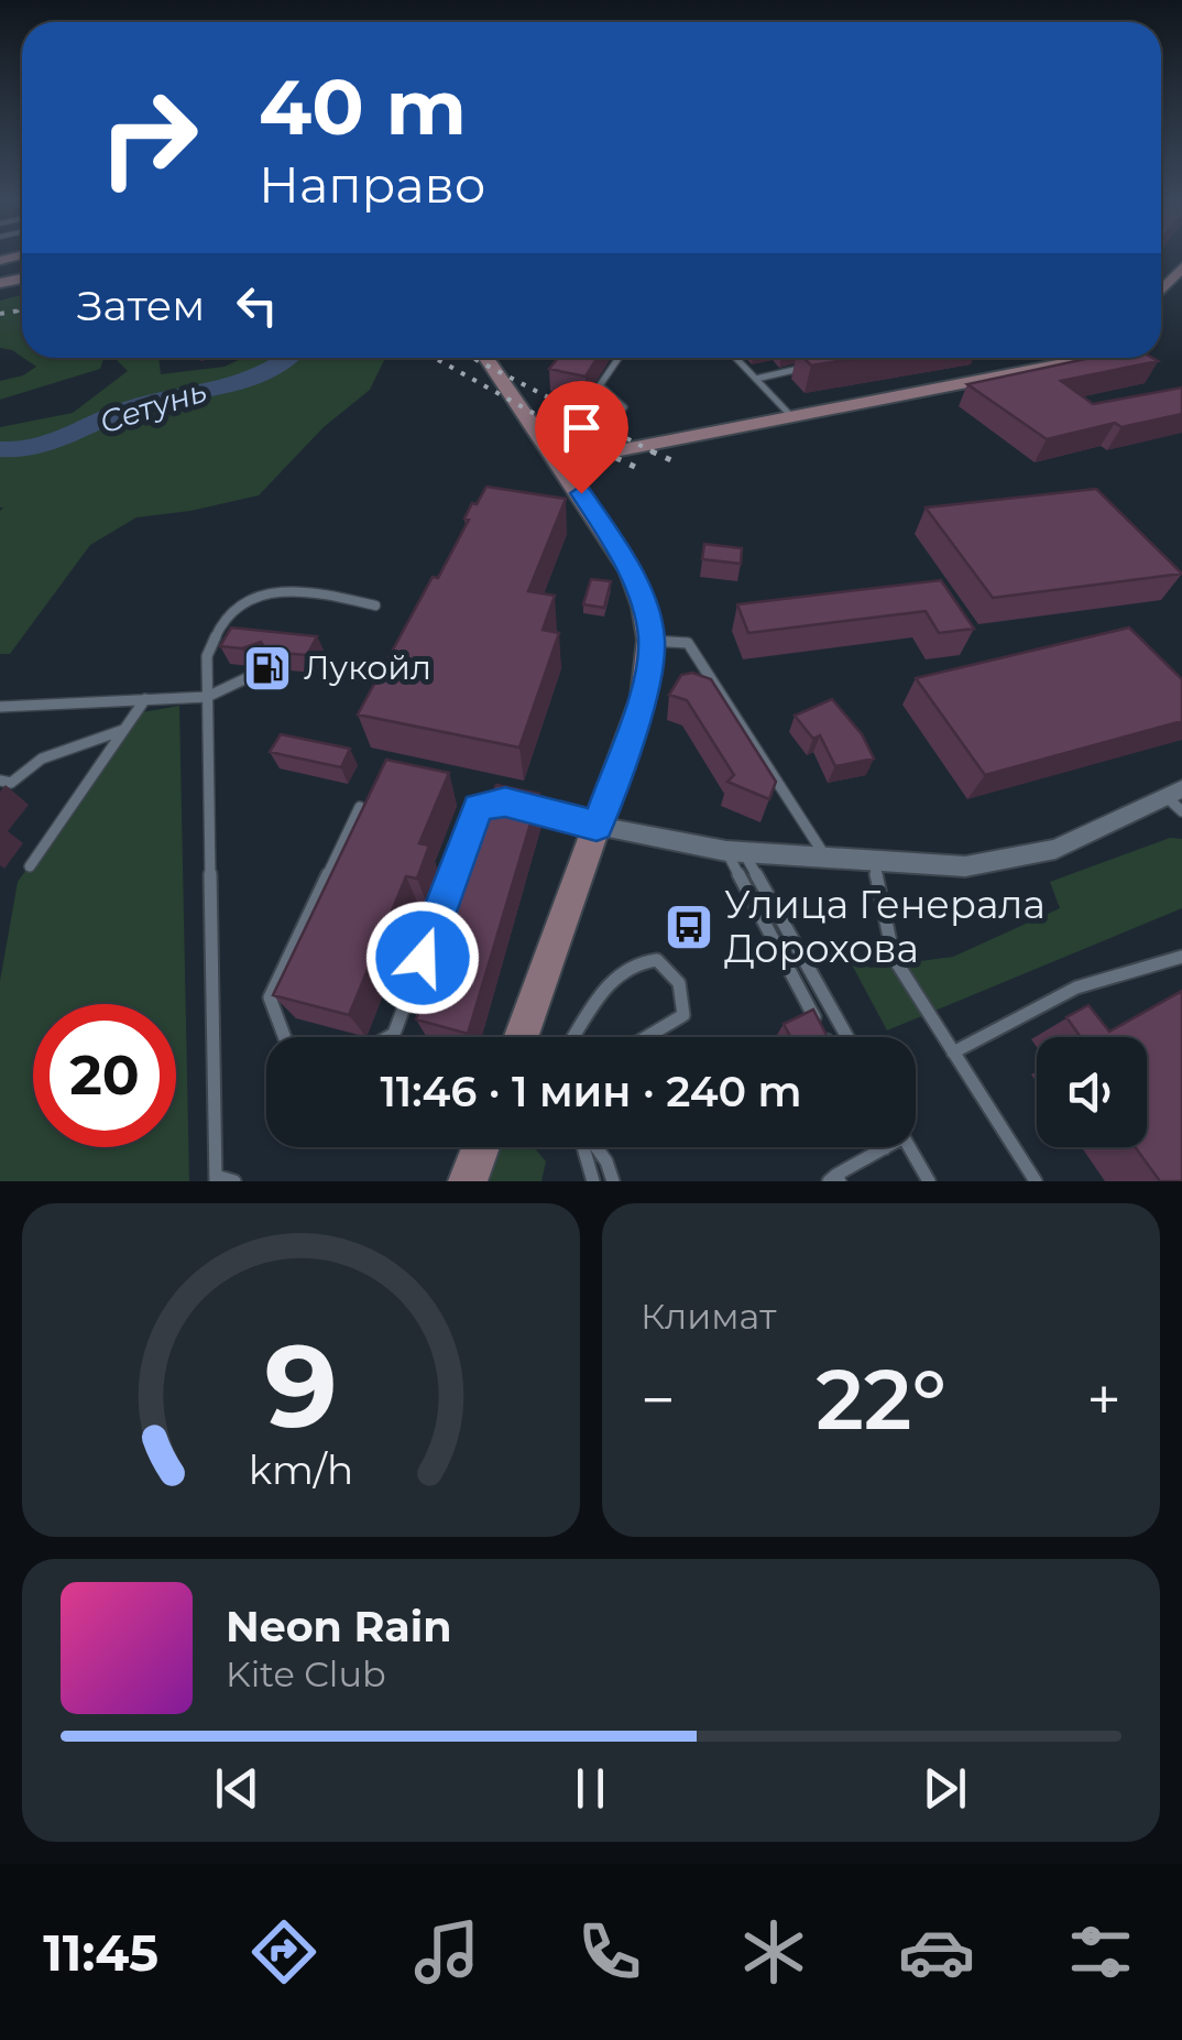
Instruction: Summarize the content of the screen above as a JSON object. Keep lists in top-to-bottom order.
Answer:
{
  "water": ["Сетунь"],
  "places": {
    "fuel station": ["Лукойл"],
    "bus stop": ["Улица Генерала Дорохова"]
  },
  "page": {
    "turn": ["40 m", "Направо"],
    "then": "Затем",
    "limit": "20",
    "trip": "11:46 · 1 мин · 240 m",
    "tile": "Климат",
    "heat": ["−", "22°", "+"],
    "song": ["Neon Rain", "Kite Club"],
    "tabs": "11:45",
    "gauge": ["9", "km/h"]
  }
}
